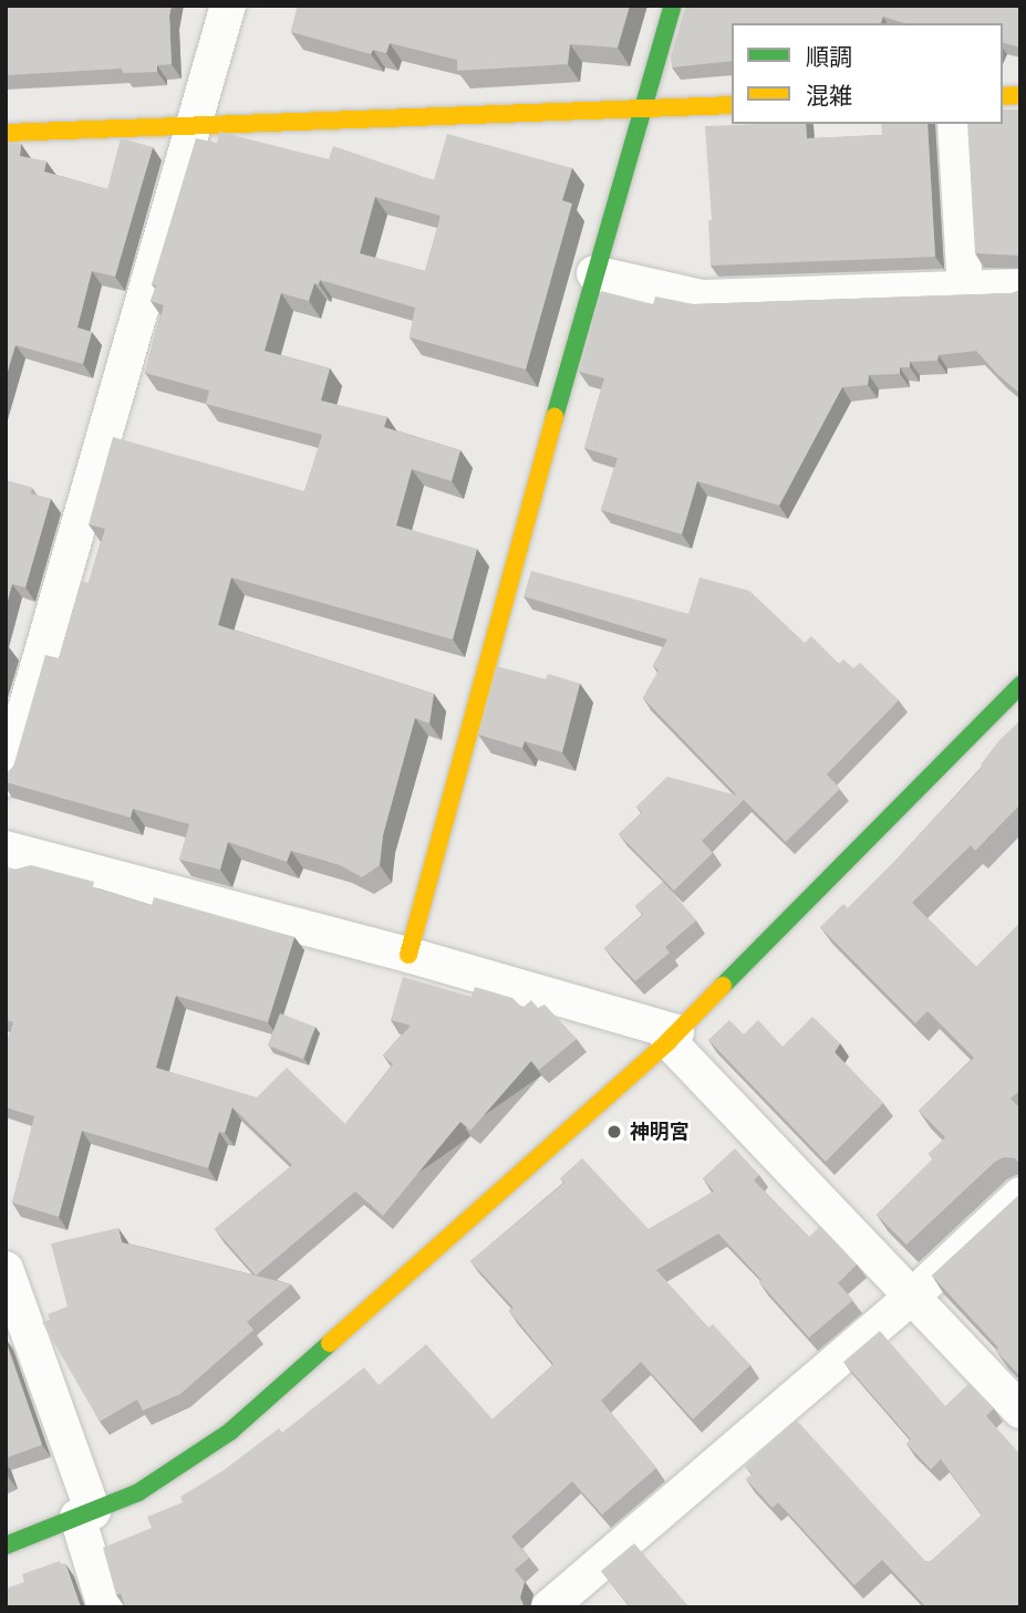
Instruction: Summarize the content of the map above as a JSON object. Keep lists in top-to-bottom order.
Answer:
{
  "places": ["神明宮"],
  "legend": ["順調", "混雑"]
}
